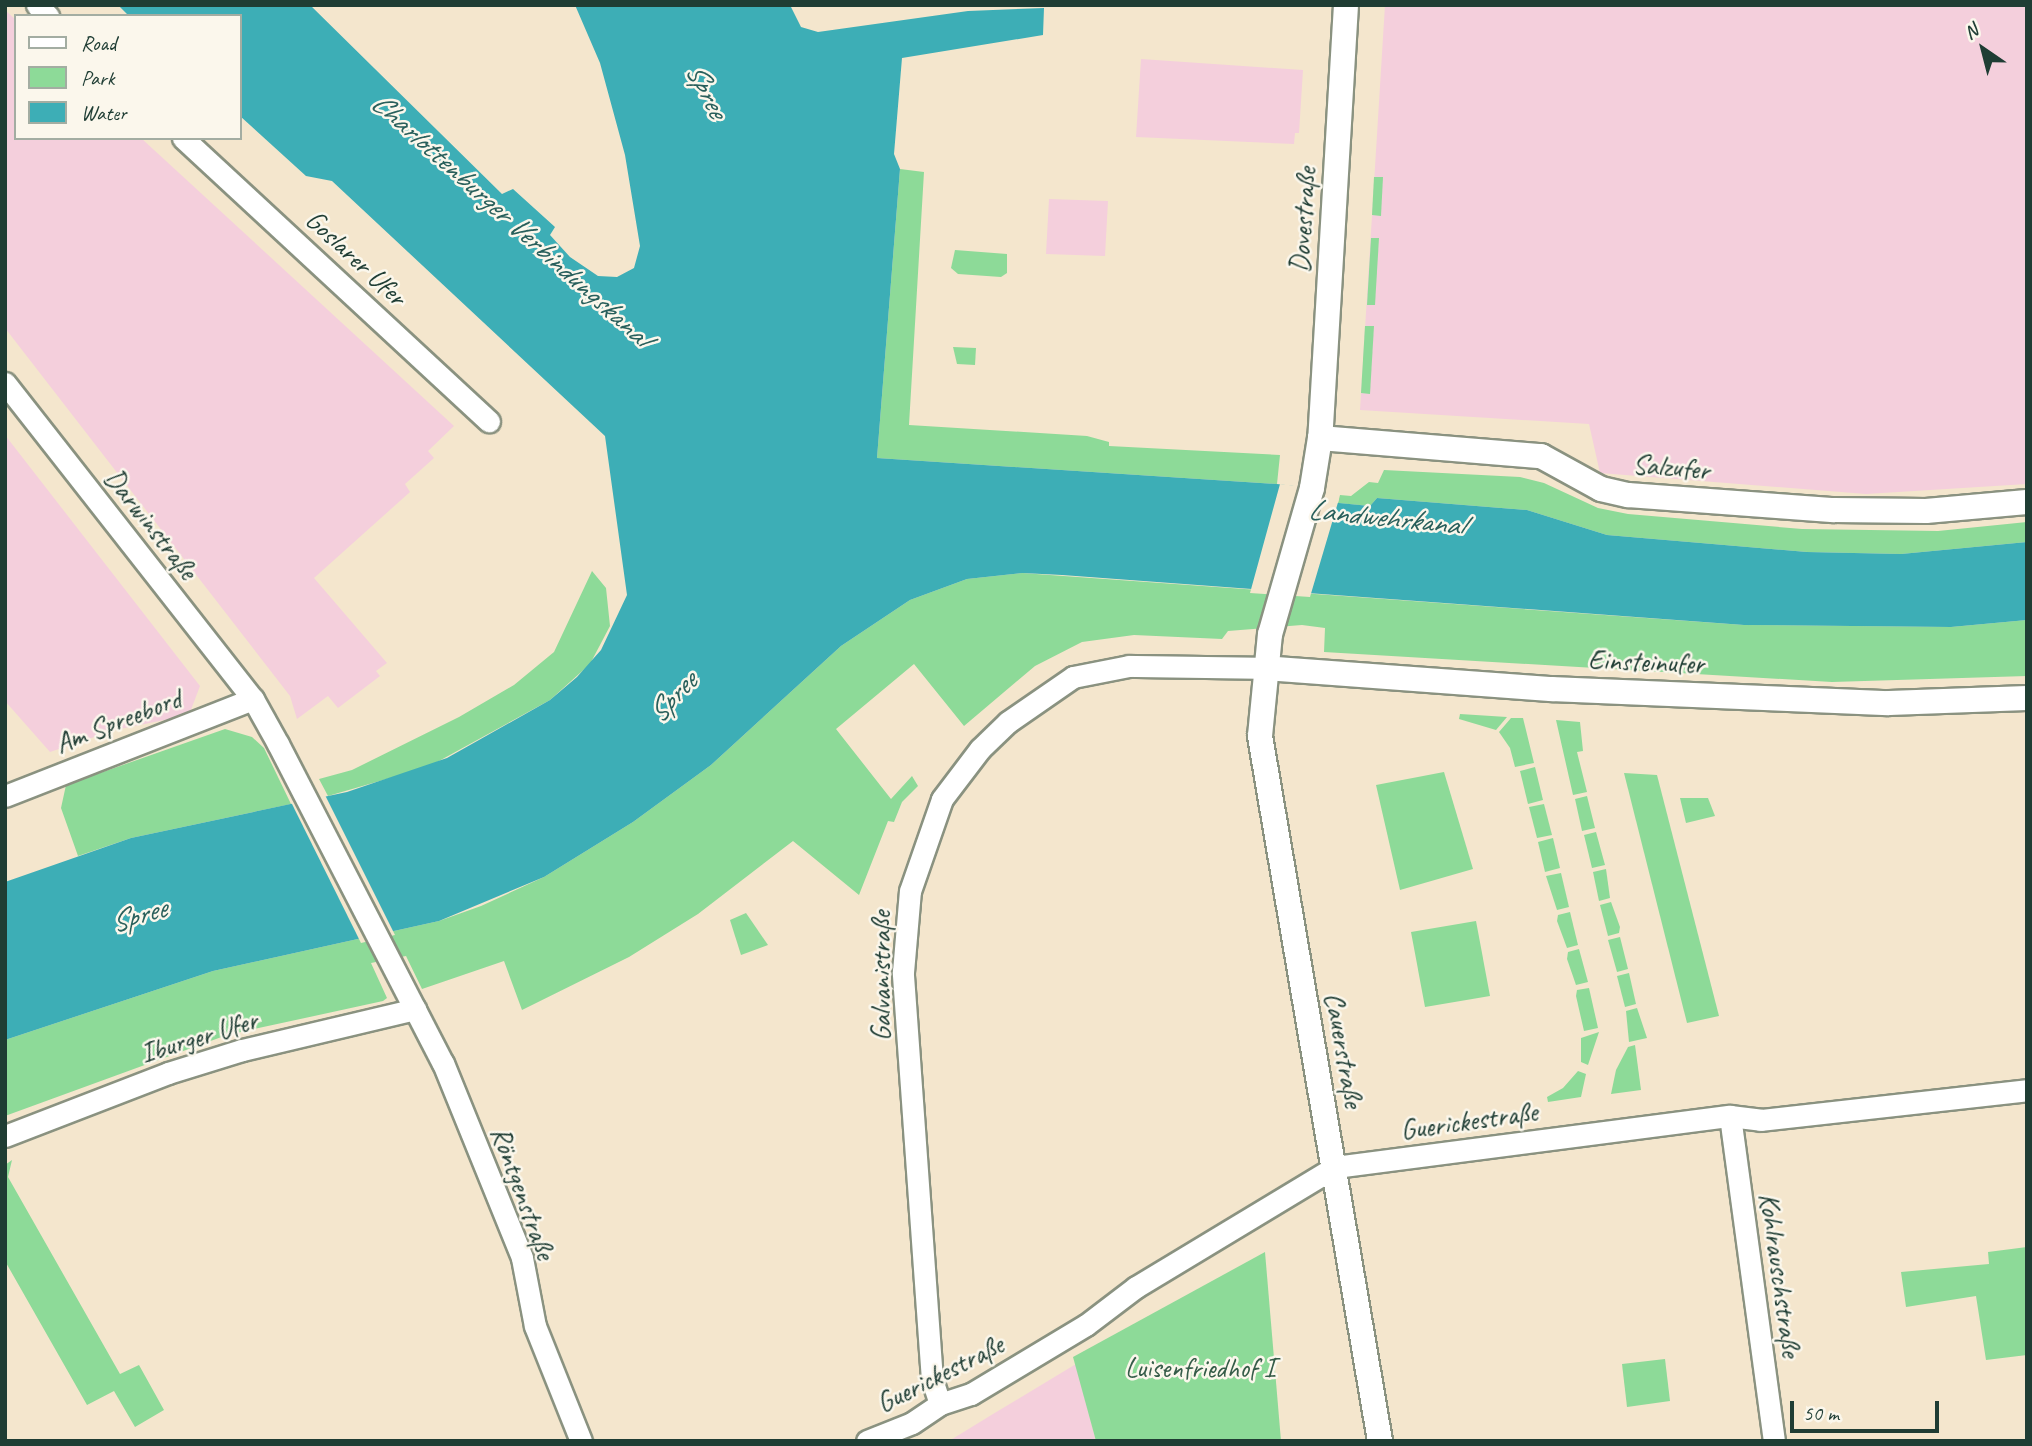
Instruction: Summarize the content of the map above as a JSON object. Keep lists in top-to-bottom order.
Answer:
{
  "streets": {
    "street": [
      "Dovestraße",
      "Goslarer Ufer",
      "Salzufer",
      "Darwinstraße",
      "Einsteinufer",
      "Am Spreebord",
      "Galvanistraße",
      "Iburger Ufer",
      "Cauerstraße",
      "Guerickestraße",
      "Röntgenstraße",
      "Kohlrauschstraße"
    ]
  },
  "crossings": [
    ["Dovestraße", "Salzufer"],
    ["Dovestraße", "Cauerstraße"],
    ["Darwinstraße", "Am Spreebord"],
    ["Darwinstraße", "Röntgenstraße"],
    ["Einsteinufer", "Galvanistraße"],
    ["Einsteinufer", "Cauerstraße"],
    ["Galvanistraße", "Cauerstraße"],
    ["Galvanistraße", "Guerickestraße"],
    ["Iburger Ufer", "Röntgenstraße"],
    ["Cauerstraße", "Guerickestraße"],
    ["Guerickestraße", "Kohlrauschstraße"]
  ],
  "water": ["Spree", "Charlottenburger Verbindungskanal", "Landwehrkanal"],
  "parks": ["Luisenfriedhof I"],
  "legend": ["Road", "Park", "Water"],
  "scale_bar": "50 m",
  "north": "top left"
}
